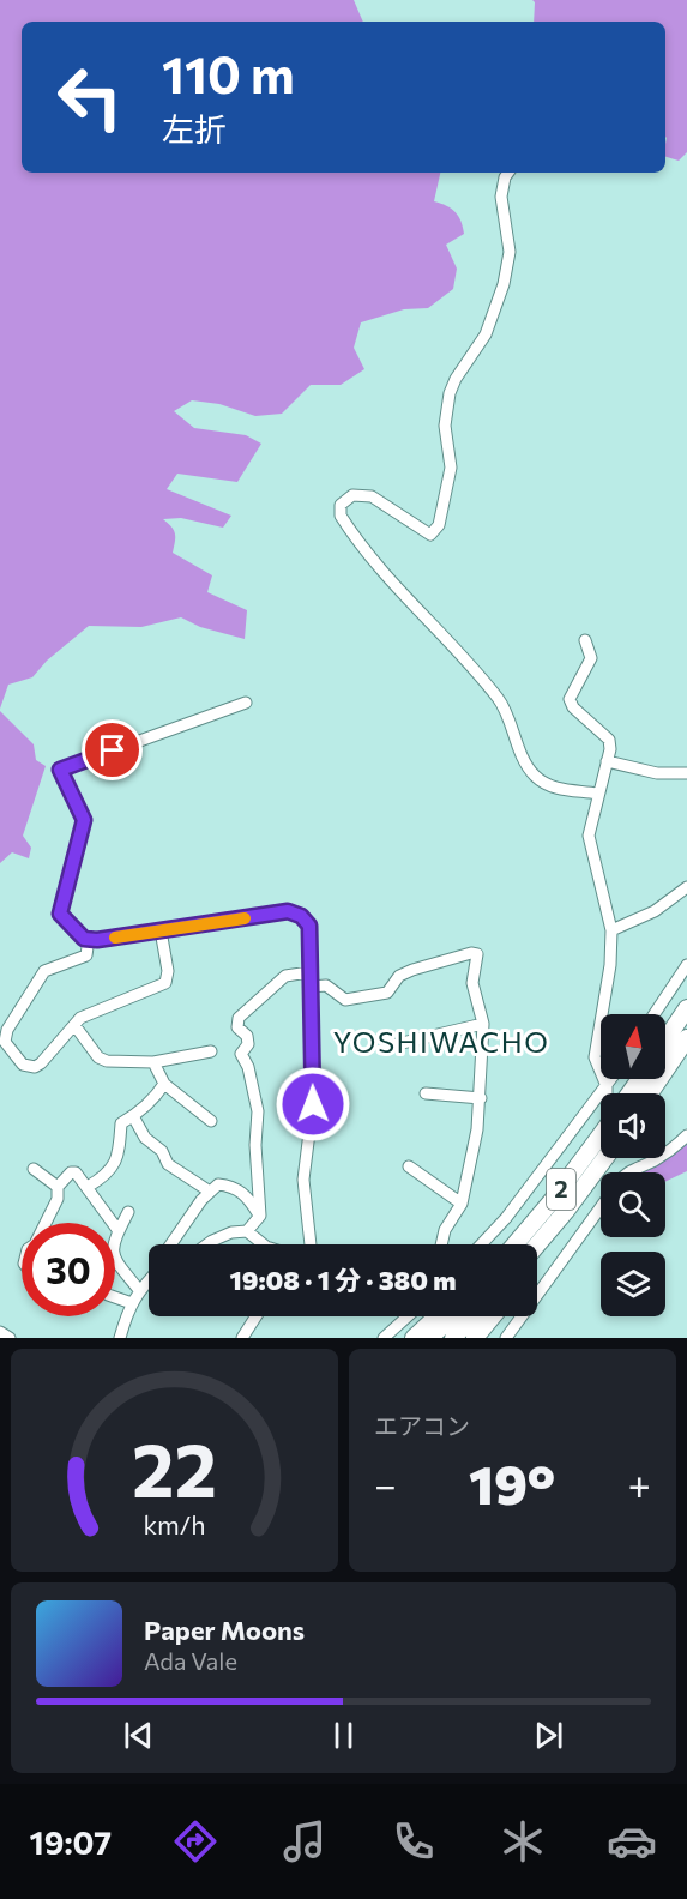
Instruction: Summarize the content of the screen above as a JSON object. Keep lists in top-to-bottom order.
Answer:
{
  "streets": {
    "highway": ["2"]
  },
  "districts": ["YOSHIWACHO"],
  "north": "top",
  "page": {
    "turn": ["110 m", "左折"],
    "limit": "30",
    "trip": "19:08 · 1 分 · 380 m",
    "tile": "エアコン",
    "heat": ["−", "19°", "+"],
    "song": ["Paper Moons", "Ada Vale"],
    "tabs": "19:07",
    "gauge": ["22", "km/h"]
  }
}
